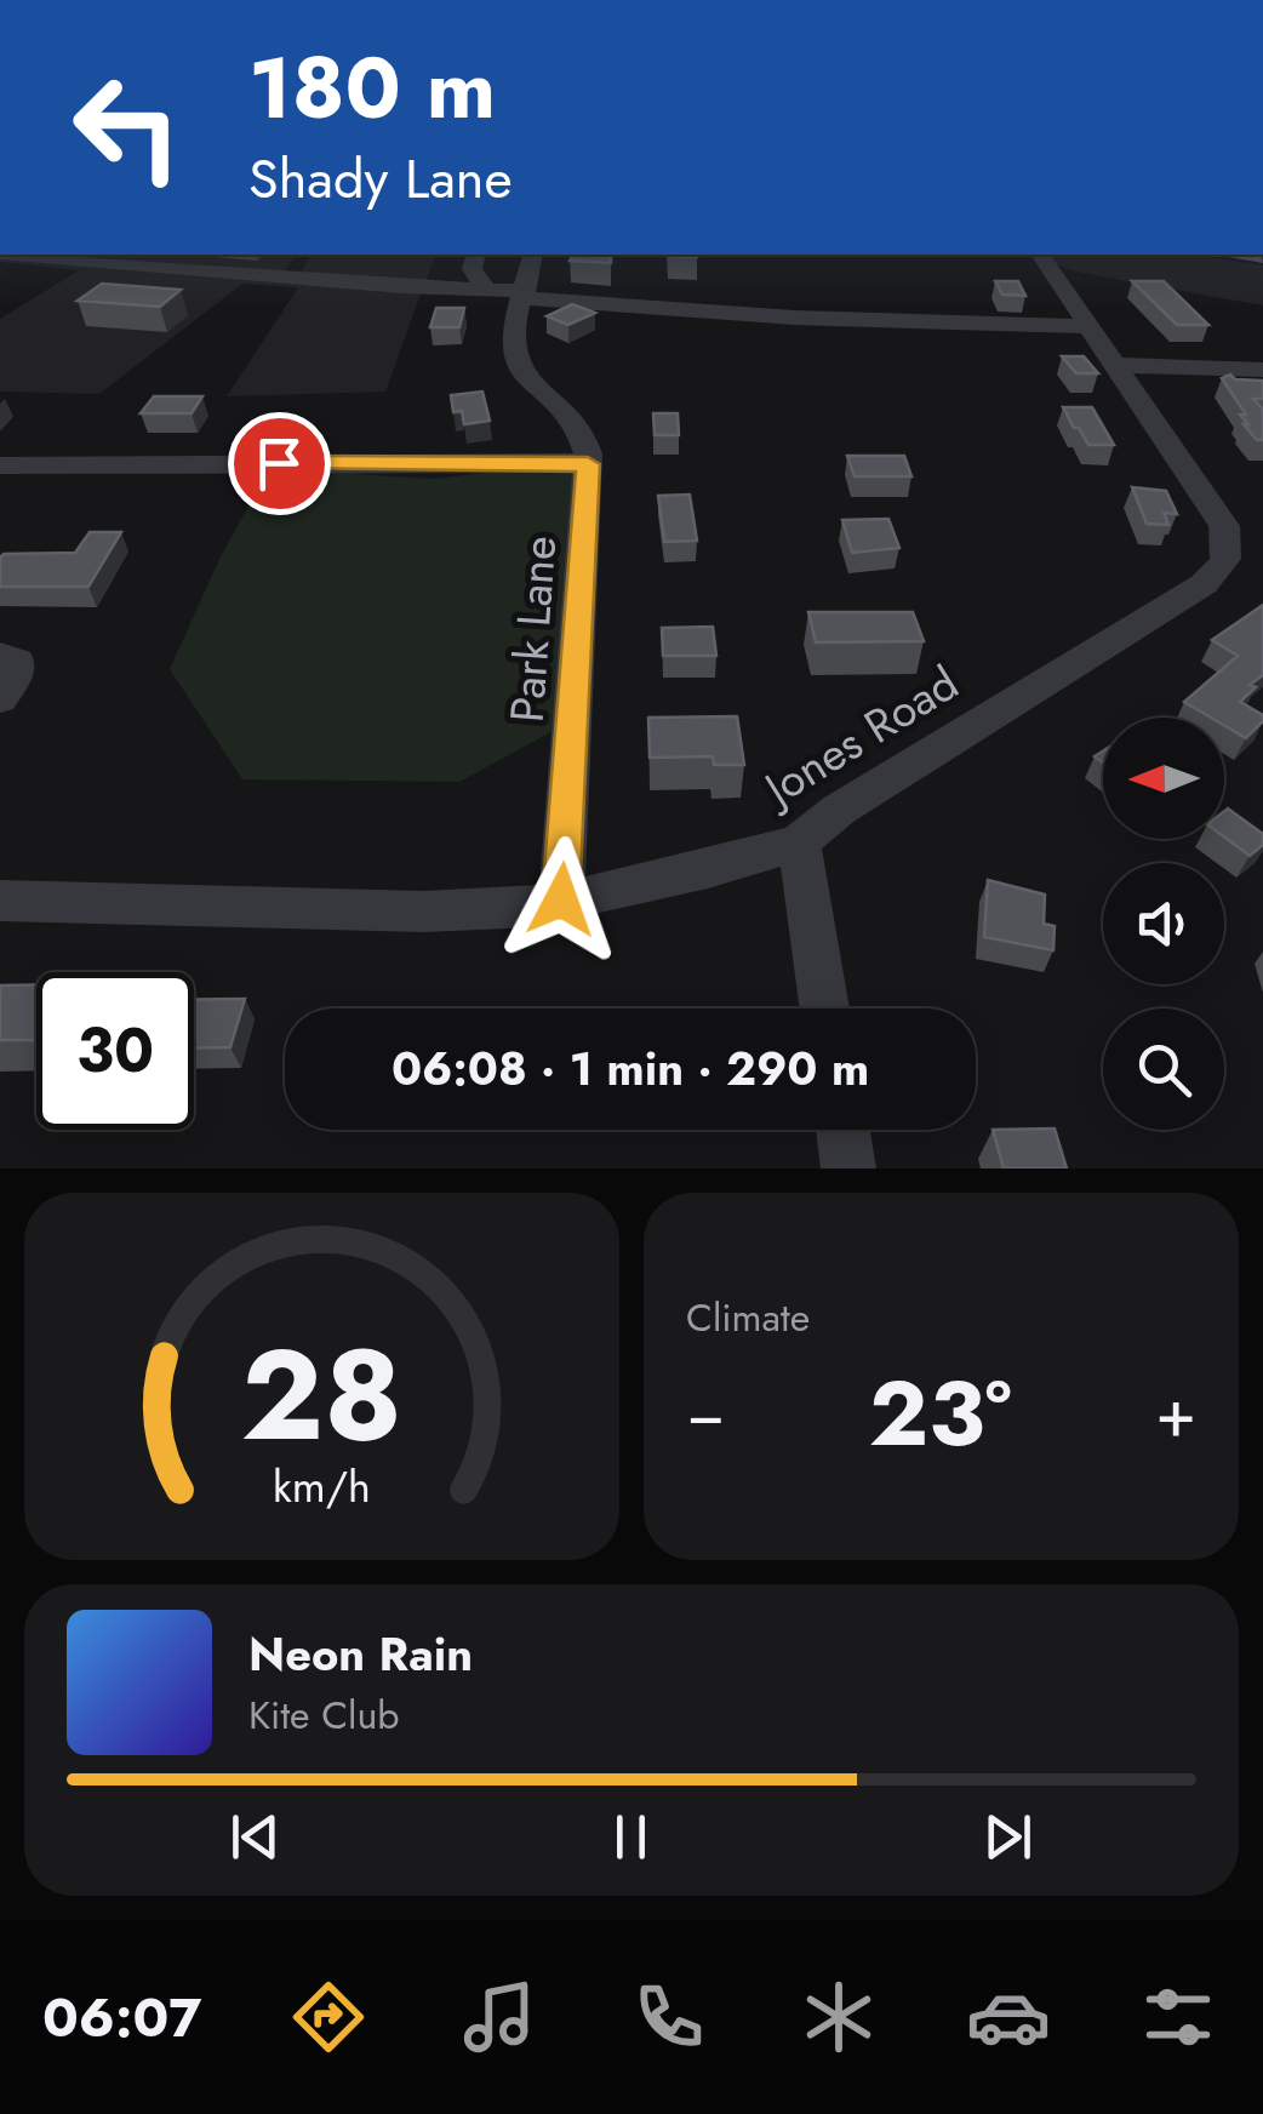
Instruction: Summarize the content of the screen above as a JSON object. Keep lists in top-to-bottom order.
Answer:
{
  "streets": {
    "street": ["Park Lane", "Jones Road"]
  },
  "crossings": [
    ["Park Lane", "Jones Road"]
  ],
  "north": "left",
  "page": {
    "turn": ["180 m", "Shady Lane"],
    "limit": "30",
    "trip": "06:08 · 1 min · 290 m",
    "tile": "Climate",
    "heat": ["−", "23°", "+"],
    "song": ["Neon Rain", "Kite Club"],
    "tabs": "06:07",
    "gauge": ["28", "km/h"]
  }
}
